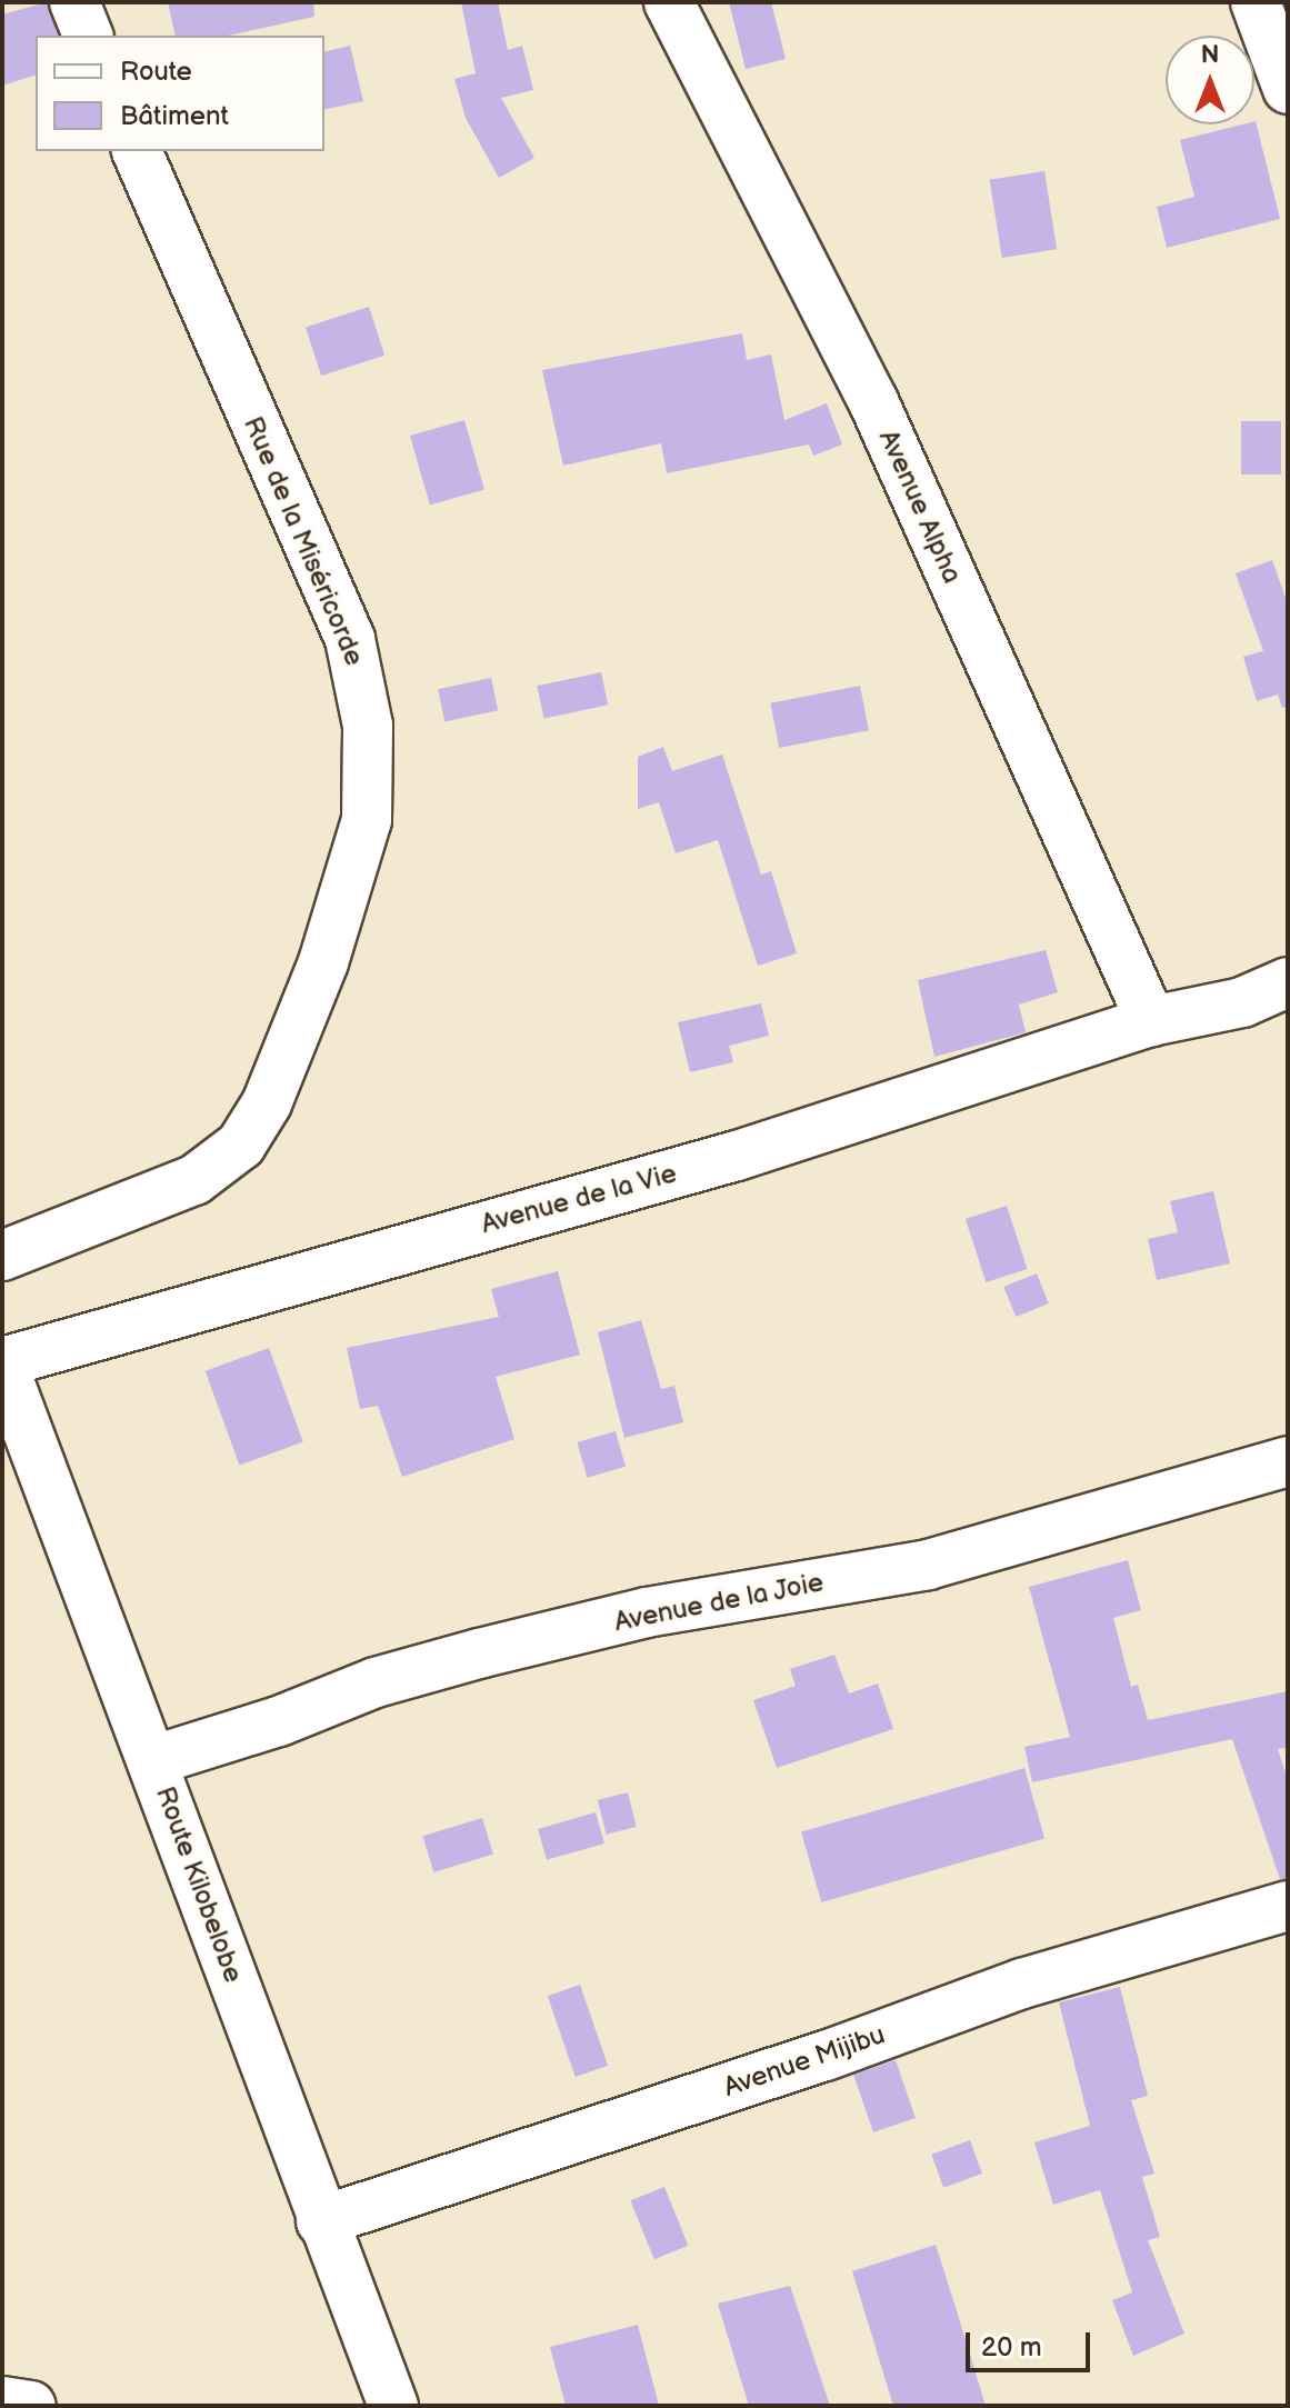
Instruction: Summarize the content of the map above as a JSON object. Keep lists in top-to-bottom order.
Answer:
{
  "streets": {
    "street": [
      "Avenue Alpha",
      "Rue de la Miséricorde",
      "Avenue de la Vie",
      "Avenue de la Joie",
      "Route Kilobelobe",
      "Avenue Mijibu"
    ]
  },
  "crossings": [
    ["Avenue Alpha", "Avenue de la Vie"],
    ["Avenue de la Vie", "Route Kilobelobe"],
    ["Avenue de la Joie", "Route Kilobelobe"],
    ["Route Kilobelobe", "Avenue Mijibu"]
  ],
  "legend": ["Route", "Bâtiment"],
  "scale_bar": "20 m",
  "north": "top"
}
